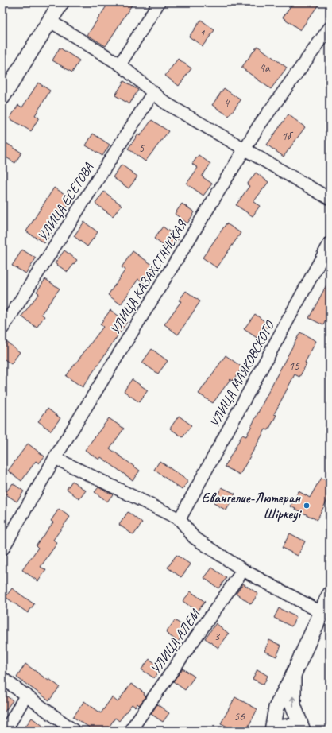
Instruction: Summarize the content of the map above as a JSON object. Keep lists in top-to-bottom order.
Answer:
{
  "streets": {
    "street": [
      "УЛИЦА ЕСЕТОВА",
      "УЛИЦА КАЗАХСТАНСКАЯ",
      "УЛИЦА МАЯКОВСКОГО",
      "УЛИЦА АЛЕМ"
    ]
  },
  "places": ["Евангелие-Лютеран Шіркеуі"],
  "house_numbers": [
    "1",
    "4а",
    "4",
    "1б",
    "5",
    "15",
    "3",
    "56"
  ]
}
